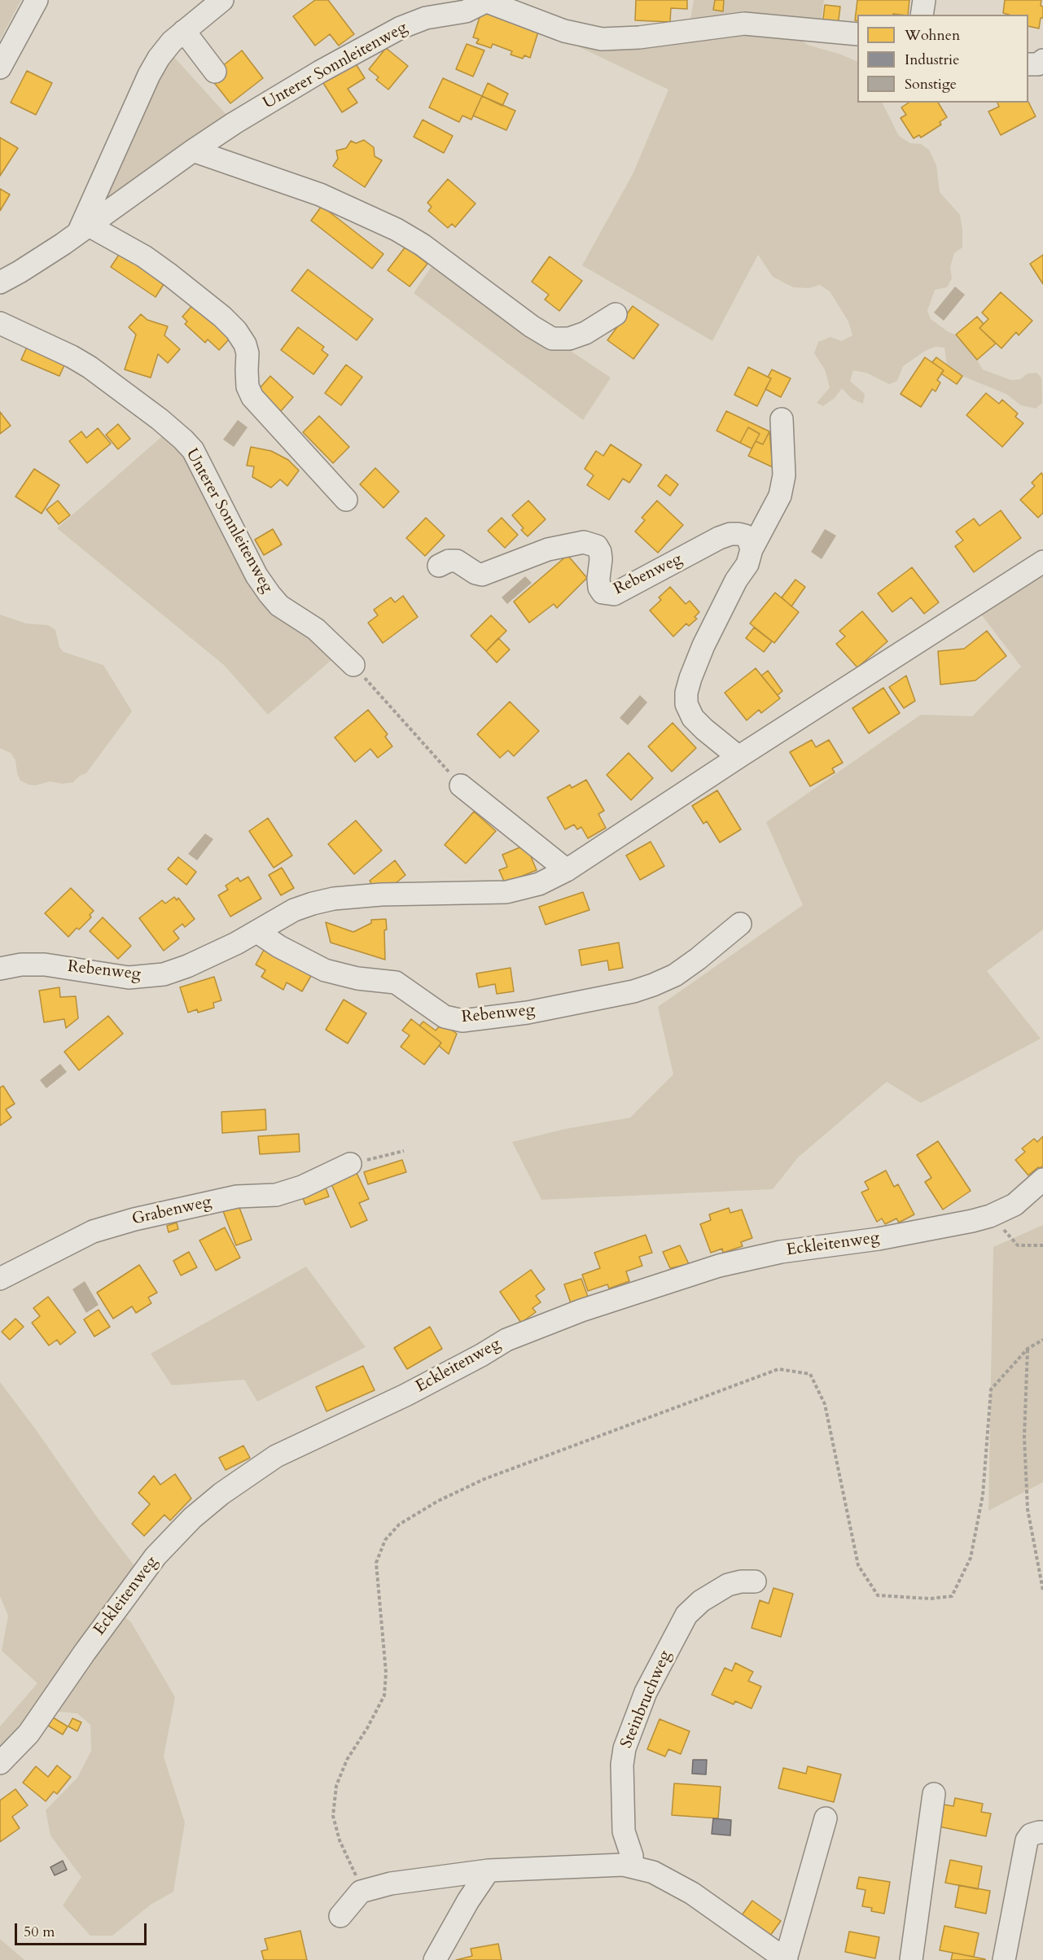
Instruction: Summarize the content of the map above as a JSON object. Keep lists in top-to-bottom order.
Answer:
{
  "streets": {
    "street": [
      "Unterer Sonnleitenweg",
      "Rebenweg",
      "Grabenweg",
      "Eckleitenweg",
      "Steinbruchweg"
    ]
  },
  "legend": ["Wohnen", "Industrie", "Sonstige"],
  "scale_bar": "50 m"
}
